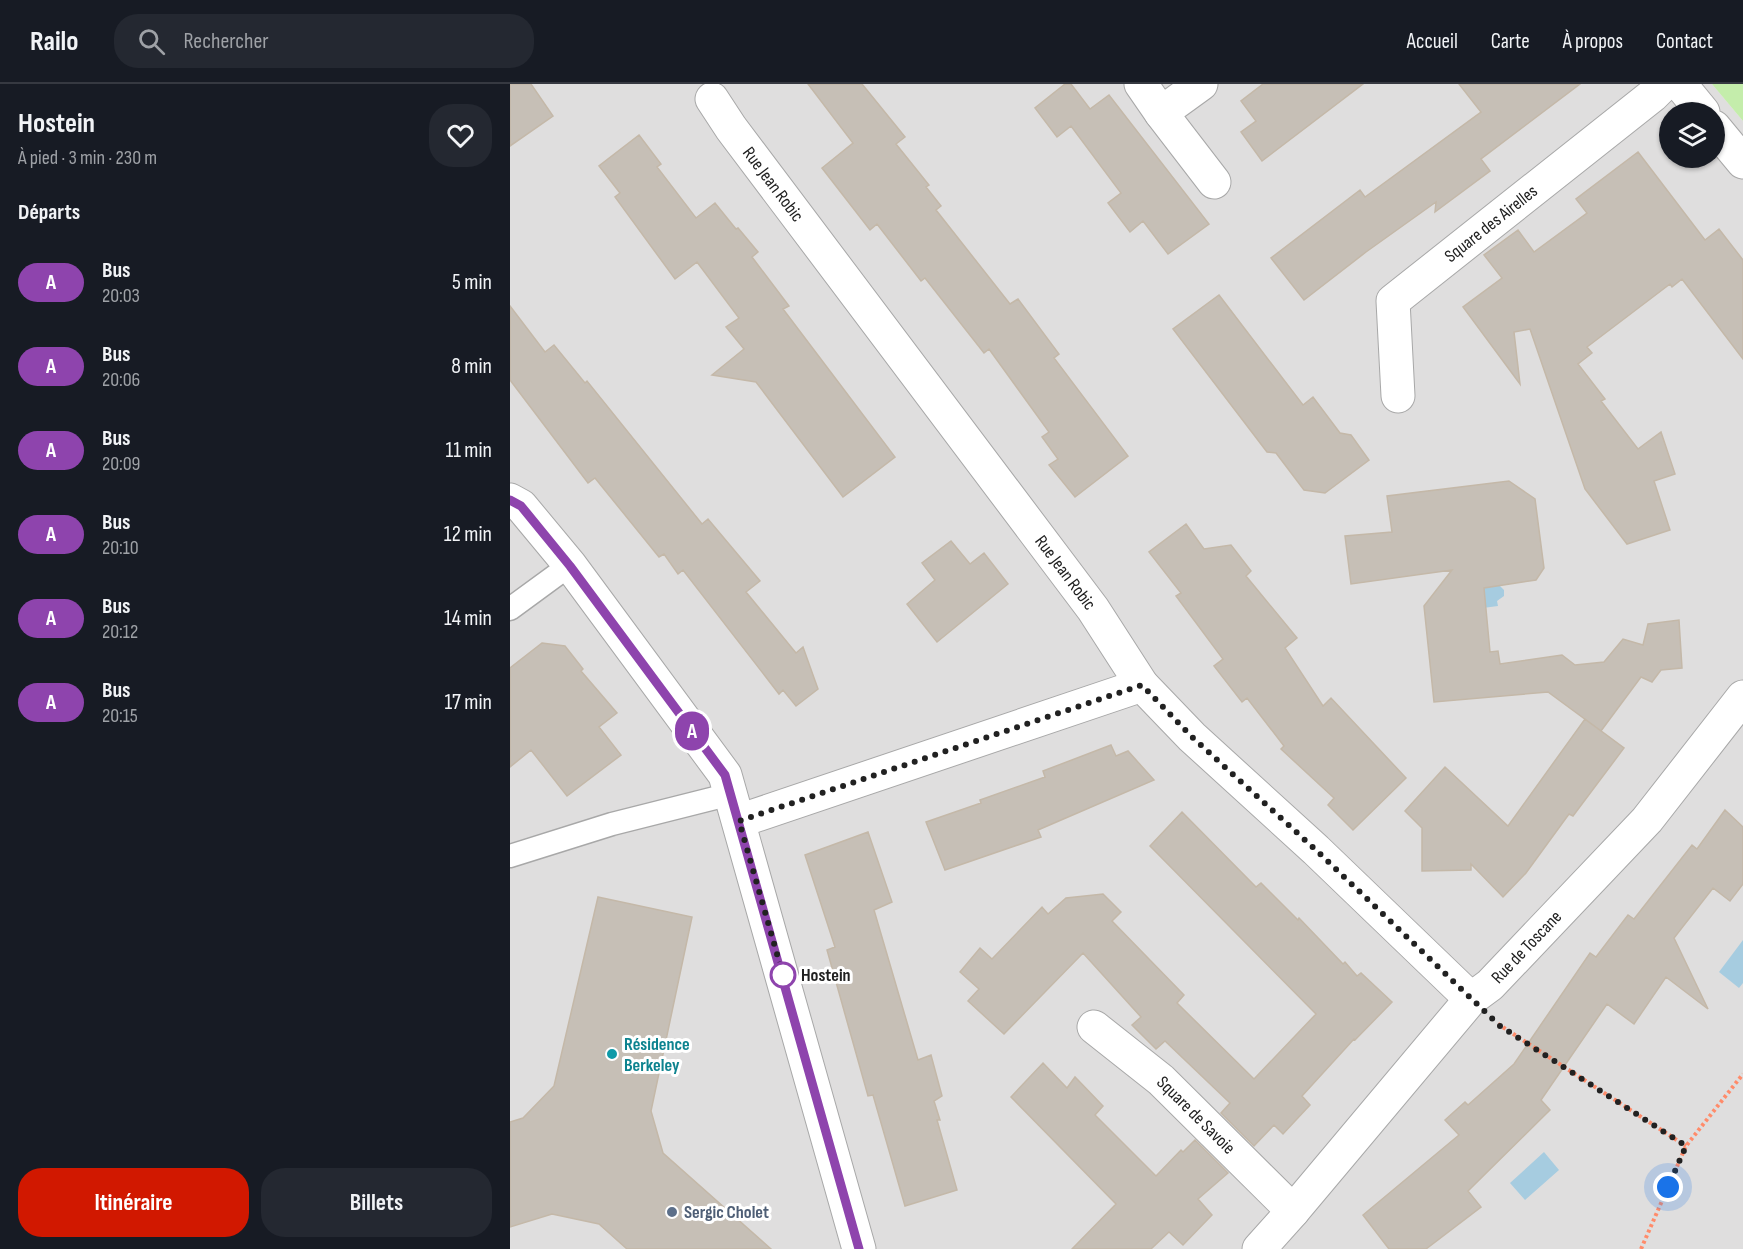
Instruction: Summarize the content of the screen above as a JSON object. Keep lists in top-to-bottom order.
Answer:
{
  "streets": {
    "street": [
      "Rue Jean Robic",
      "Square des Airelles",
      "Rue de Toscane",
      "Square de Savoie"
    ]
  },
  "crossings": [
    ["Rue Jean Robic", "Rue de Toscane"],
    ["Rue de Toscane", "Square de Savoie"]
  ],
  "places": ["Hostein", "Résidence Berkeley", "Sergic Cholet"],
  "lines": ["bus line A"],
  "page": {
    "header": "Railo",
    "search": "Rechercher",
    "nav": [
      "Accueil",
      "Carte",
      "À propos",
      "Contact"
    ],
    "heading": [
      ["Hostein", "À pied · 3 min · 230 m"],
      "Départs"
    ],
    "on_map": "A",
    "list": [
      {
        "mark": "A",
        "name": "Bus",
        "note": "20:03",
        "value": "5 min"
      },
      {
        "mark": "A",
        "name": "Bus",
        "note": "20:06",
        "value": "8 min"
      },
      {
        "mark": "A",
        "name": "Bus",
        "note": "20:09",
        "value": "11 min"
      },
      {
        "mark": "A",
        "name": "Bus",
        "note": "20:10",
        "value": "12 min"
      },
      {
        "mark": "A",
        "name": "Bus",
        "note": "20:12",
        "value": "14 min"
      },
      {
        "mark": "A",
        "name": "Bus",
        "note": "20:15",
        "value": "17 min"
      }
    ],
    "buttons": ["Itinéraire", "Billets"]
  }
}
